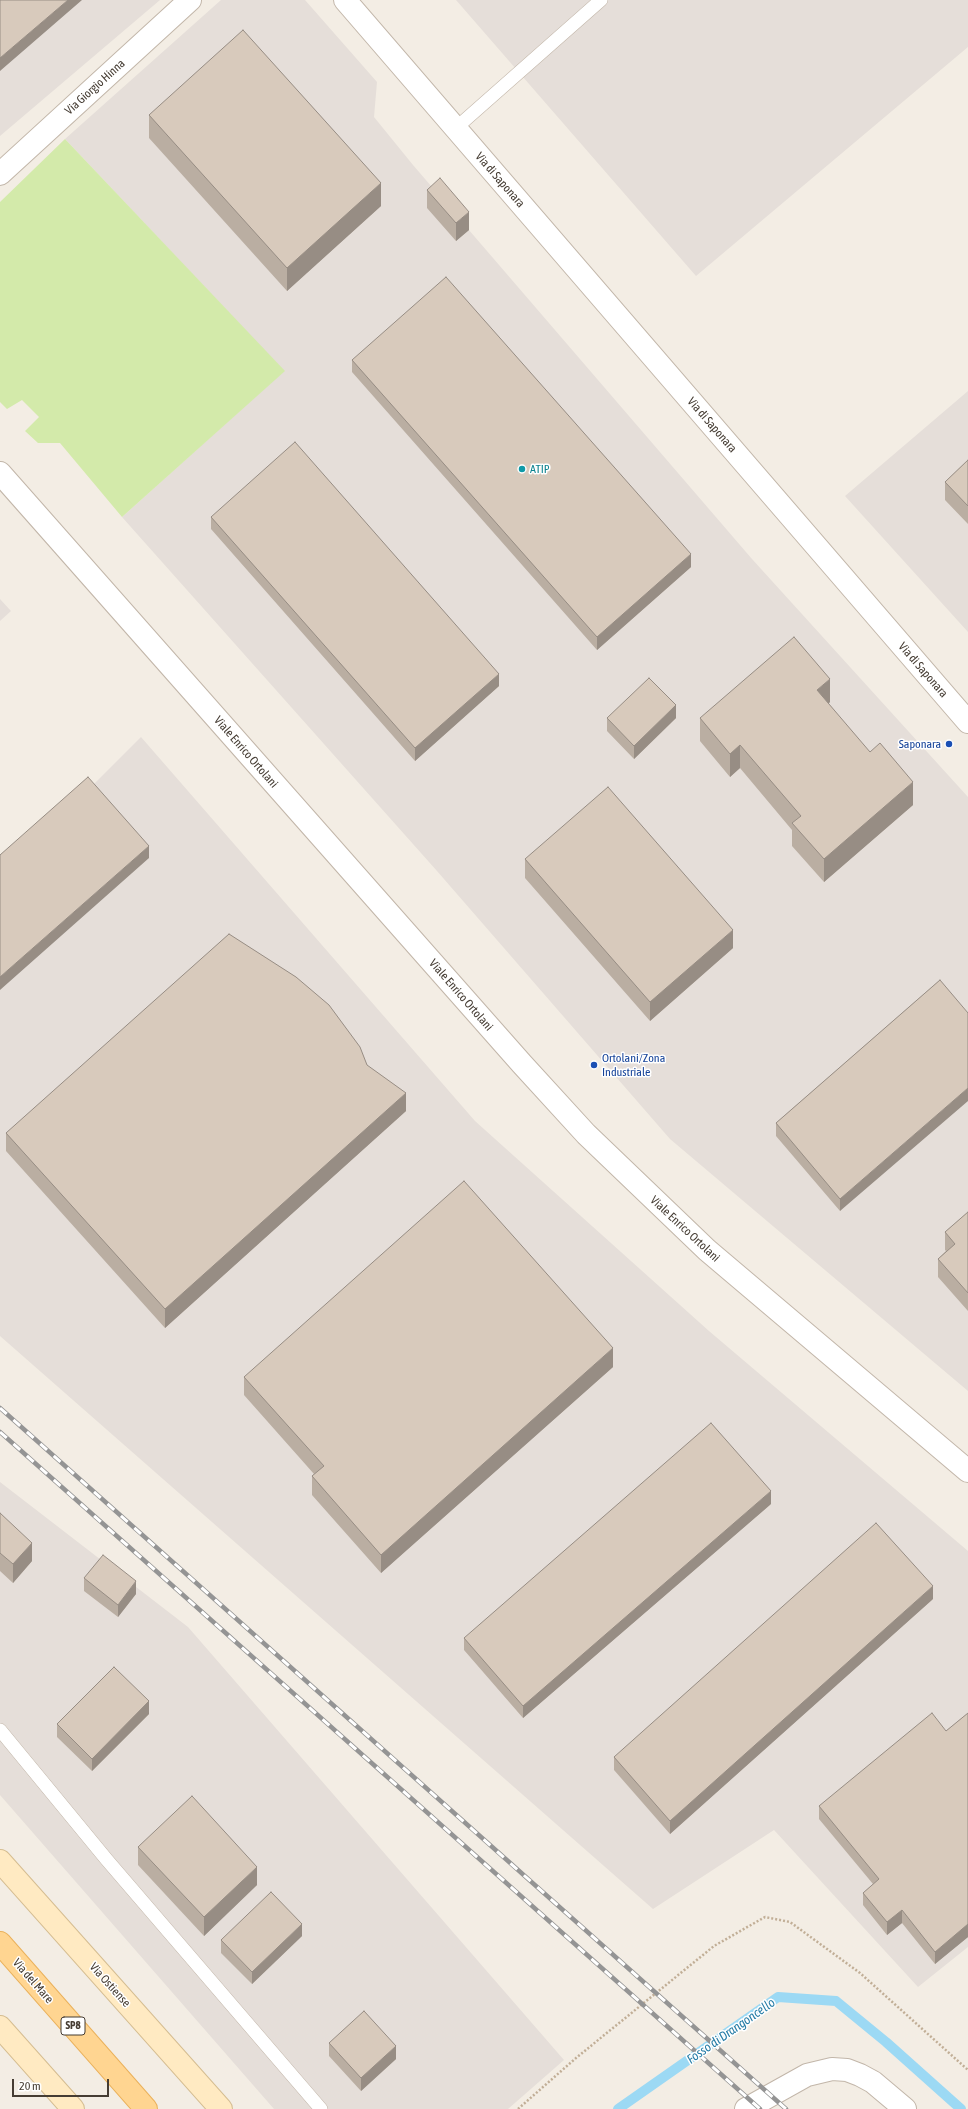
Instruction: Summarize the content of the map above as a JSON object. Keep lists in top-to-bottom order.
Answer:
{
  "streets": {
    "main road": ["Via del Mare", "Via Ostiense", "SP8"],
    "street": ["Via Giorgio Hinna", "Via di Saponara", "Viale Enrico Ortolani"]
  },
  "water": ["Fosso di Drangoncello"],
  "places": ["ATIP", "Saponara", "Ortolani/Zona Industriale"],
  "scale_bar": "20 m"
}
